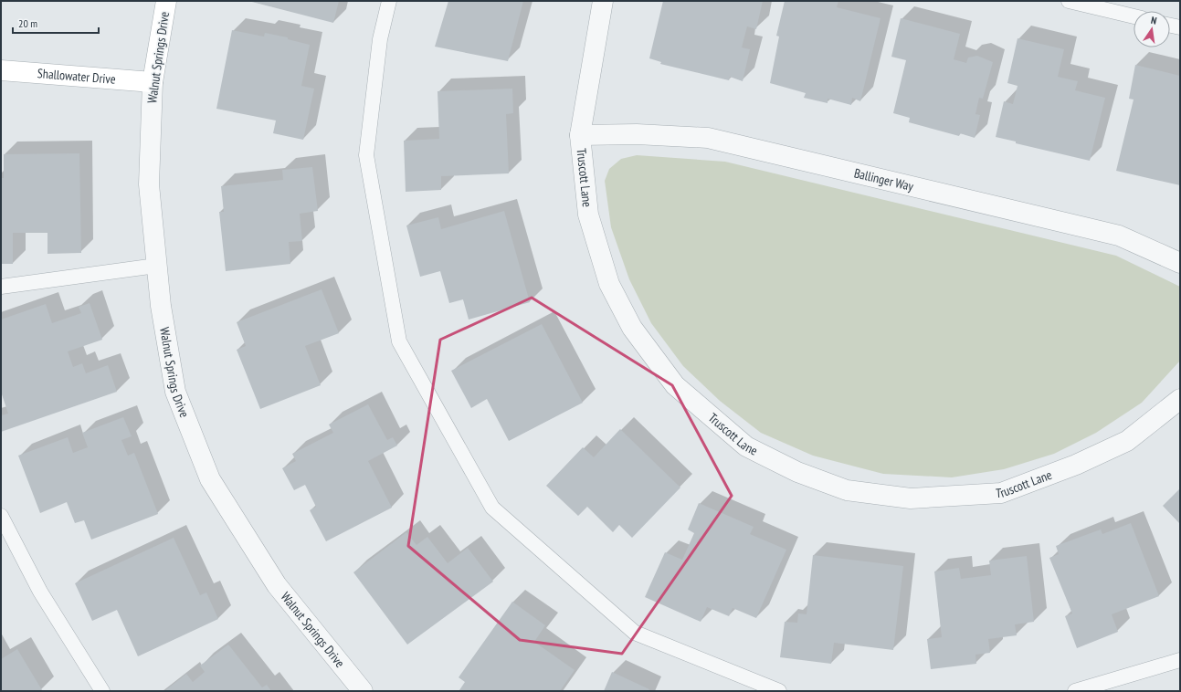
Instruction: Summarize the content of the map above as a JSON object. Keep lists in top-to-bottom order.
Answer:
{
  "streets": {
    "street": [
      "Walnut Springs Drive",
      "Shallowater Drive",
      "Truscott Lane",
      "Ballinger Way"
    ]
  },
  "crossings": [
    ["Walnut Springs Drive", "Shallowater Drive"],
    ["Truscott Lane", "Ballinger Way"]
  ],
  "scale_bar": "20 m",
  "north": "top"
}
